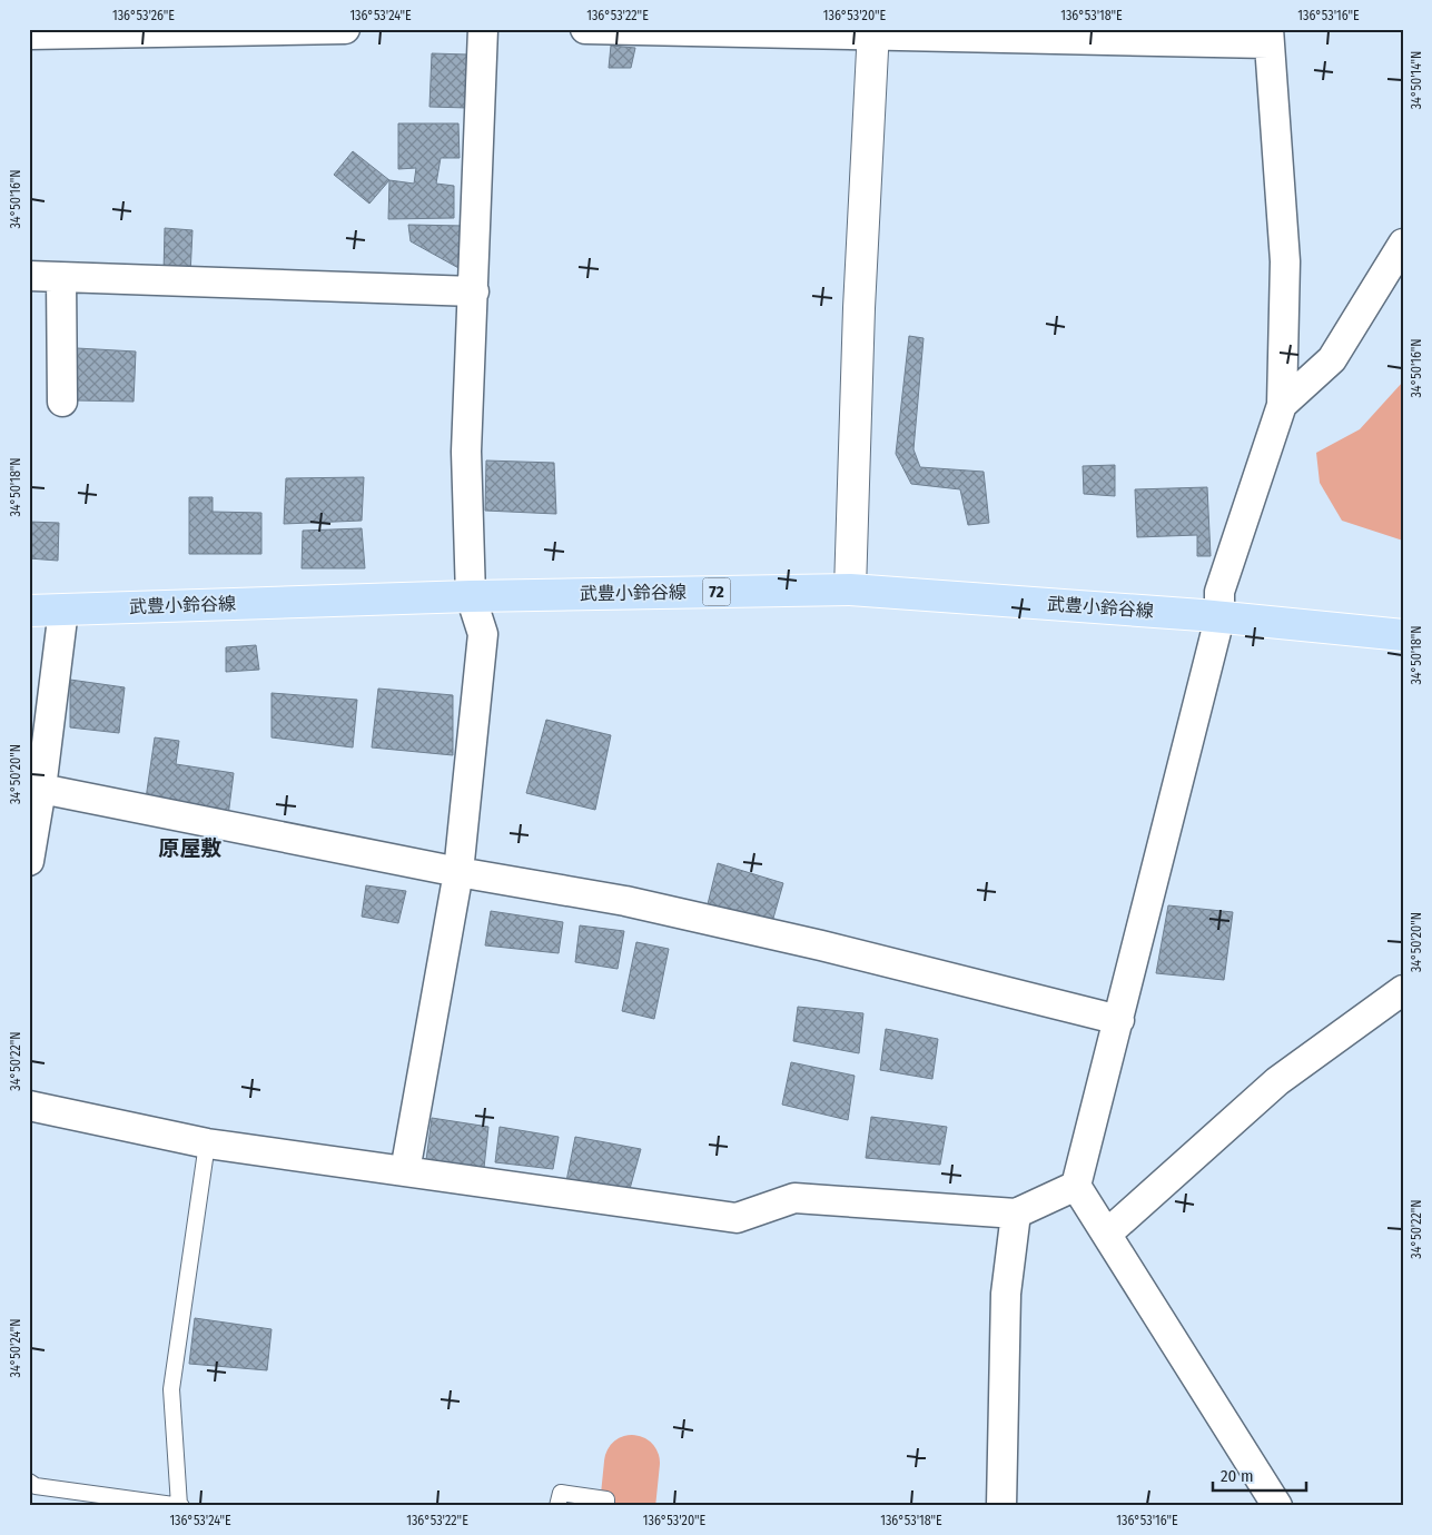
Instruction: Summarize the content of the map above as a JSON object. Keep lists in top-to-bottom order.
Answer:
{
  "streets": {
    "main road": ["72", "武豊小鈴谷線"]
  },
  "districts": ["原屋敷"],
  "scale_bar": "20 m",
  "coordinates": [
    "136°53'26\"E",
    "136°53'24\"E",
    "136°53'22\"E",
    "136°53'20\"E",
    "136°53'18\"E",
    "136°53'16\"E",
    "34°50'14\"N",
    "34°50'16\"N",
    "34°50'18\"N",
    "34°50'20\"N",
    "34°50'22\"N",
    "34°50'24\"N"
  ]
}
